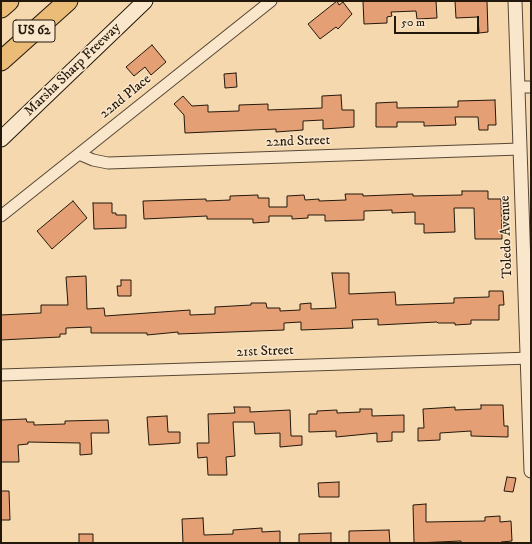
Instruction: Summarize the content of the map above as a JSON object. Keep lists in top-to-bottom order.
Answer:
{
  "streets": {
    "highway": ["US 62"],
    "main road": ["Marsha Sharp Freeway"],
    "street": [
      "22nd Place",
      "22nd Street",
      "Toledo Avenue",
      "21st Street"
    ]
  },
  "crossings": [
    ["22nd Place", "22nd Street"],
    ["22nd Street", "Toledo Avenue"],
    ["Toledo Avenue", "21st Street"]
  ],
  "scale_bar": "50 m"
}
